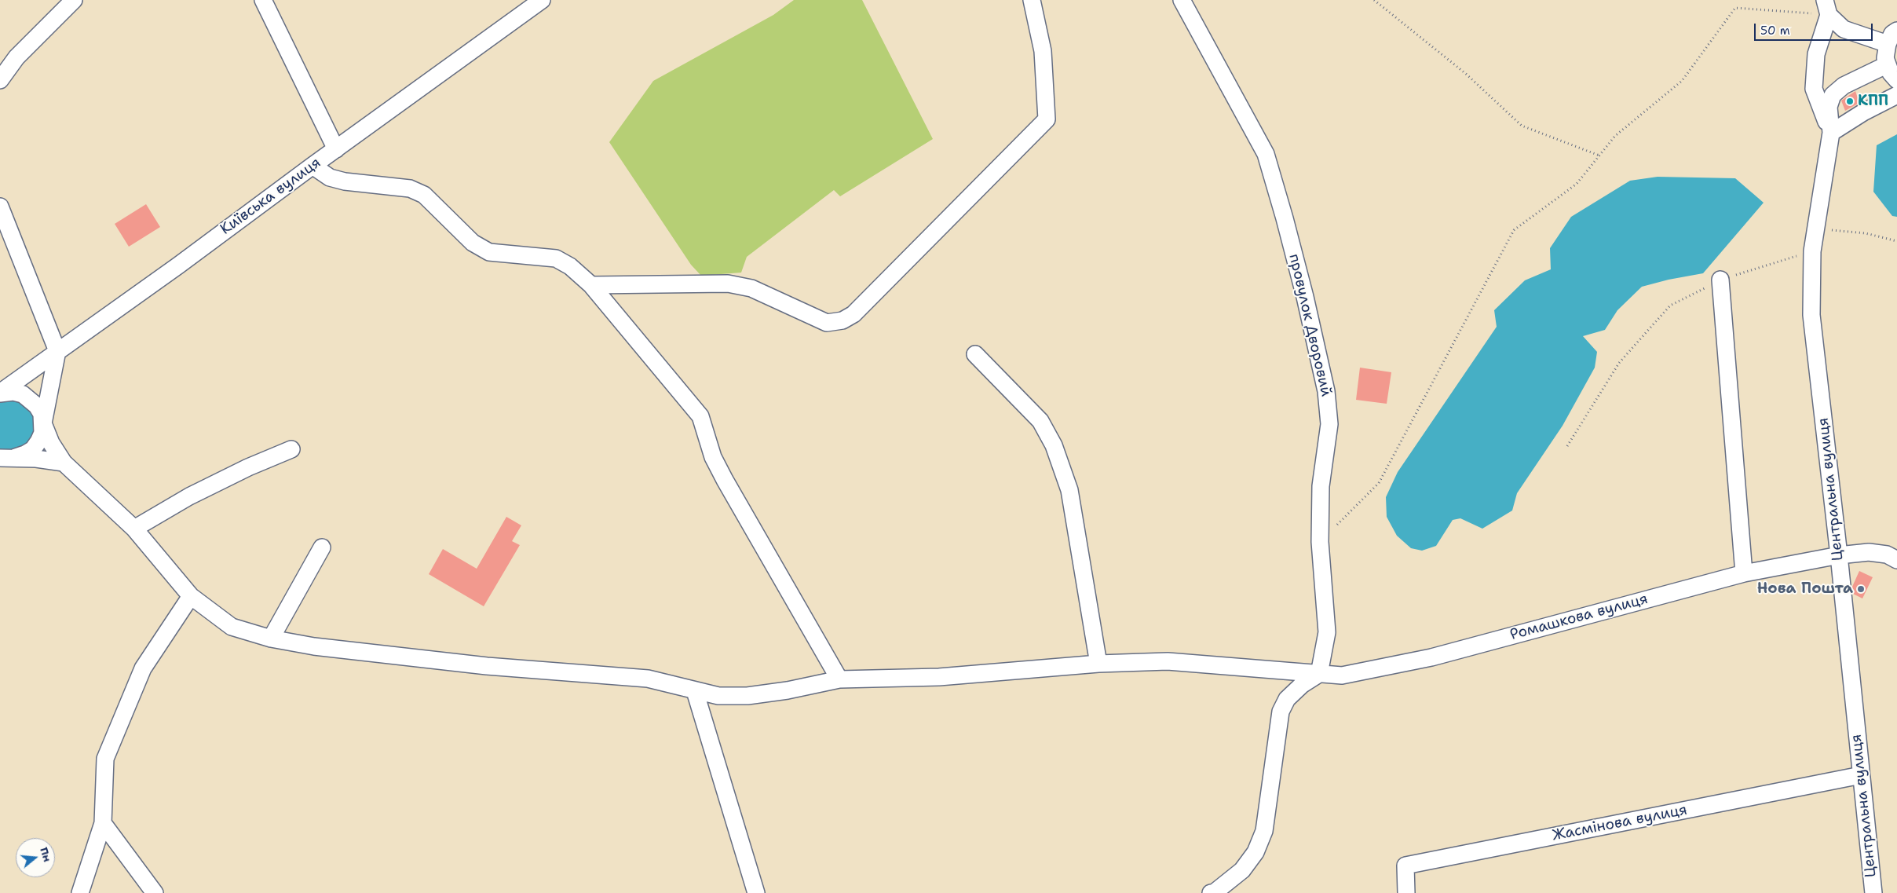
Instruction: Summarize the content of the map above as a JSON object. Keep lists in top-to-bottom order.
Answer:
{
  "streets": {
    "street": [
      "Київська вулиця",
      "провулок Дворовий",
      "Центральна вулиця",
      "Ромашкова вулиця",
      "Жасмінова вулиця"
    ]
  },
  "crossings": [
    ["Київська вулиця", "Ромашкова вулиця"],
    ["провулок Дворовий", "Ромашкова вулиця"],
    ["Центральна вулиця", "Ромашкова вулиця"],
    ["Центральна вулиця", "Жасмінова вулиця"]
  ],
  "places": ["КПП", "Нова Пошта"],
  "scale_bar": "50 m",
  "north": "right"
}
